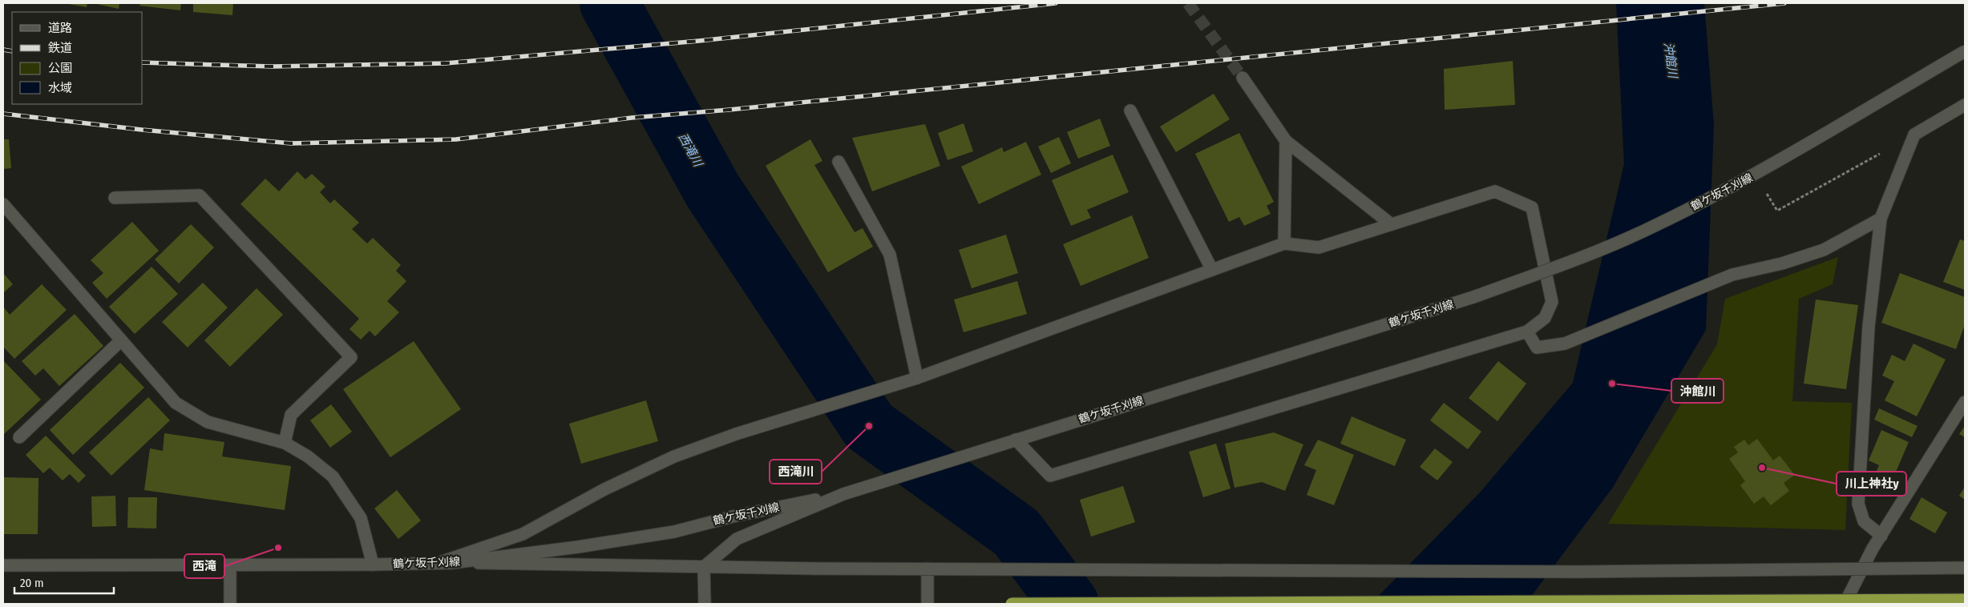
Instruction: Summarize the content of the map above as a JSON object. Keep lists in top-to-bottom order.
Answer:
{
  "streets": {
    "street": ["鶴ケ坂千刈線"]
  },
  "water": ["沖館川", "西滝川"],
  "places": [
    "沖館川",
    "西滝川",
    "川上神社y",
    "西滝"
  ],
  "legend": [
    "道路",
    "鉄道",
    "公園",
    "水域"
  ],
  "scale_bar": "20 m"
}
